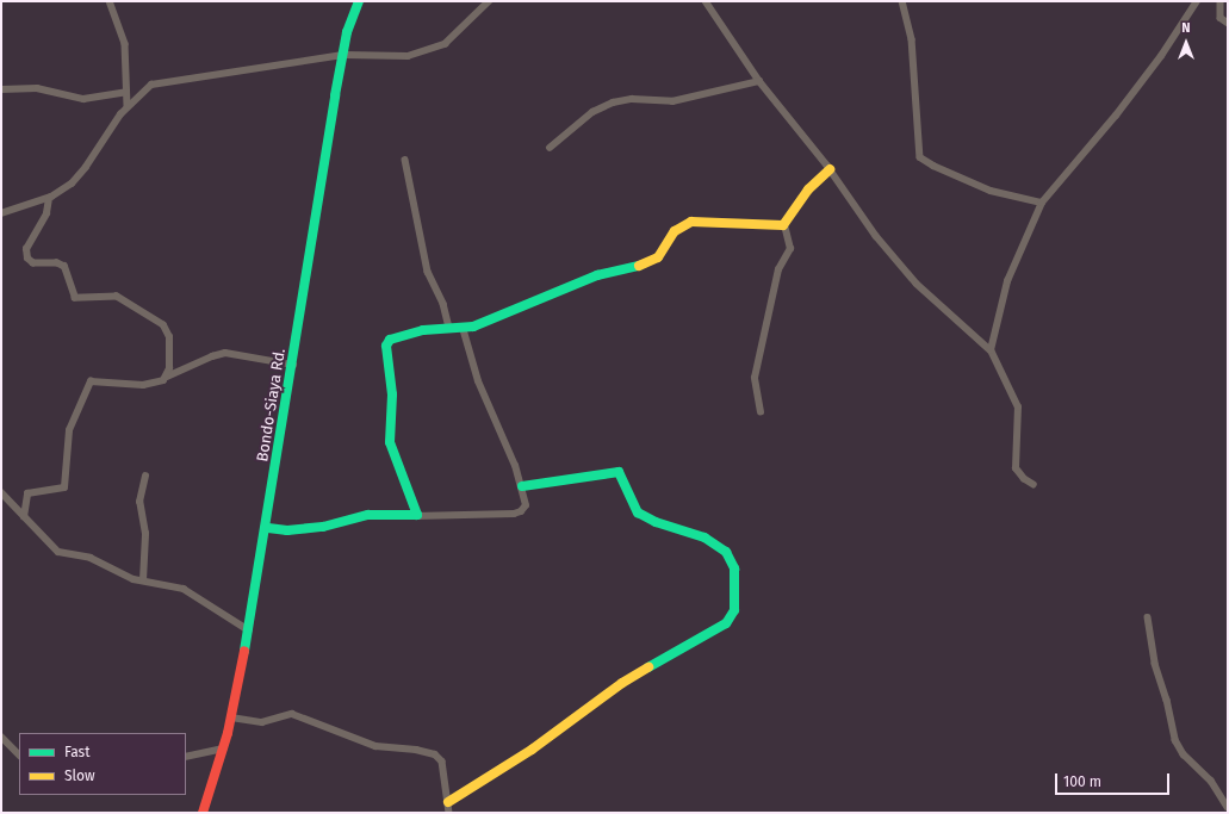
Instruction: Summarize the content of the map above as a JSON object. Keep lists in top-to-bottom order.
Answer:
{
  "streets": {
    "main road": ["Bondo-Siaya Rd."]
  },
  "legend": ["Fast", "Slow"],
  "scale_bar": "100 m",
  "north": "top"
}
